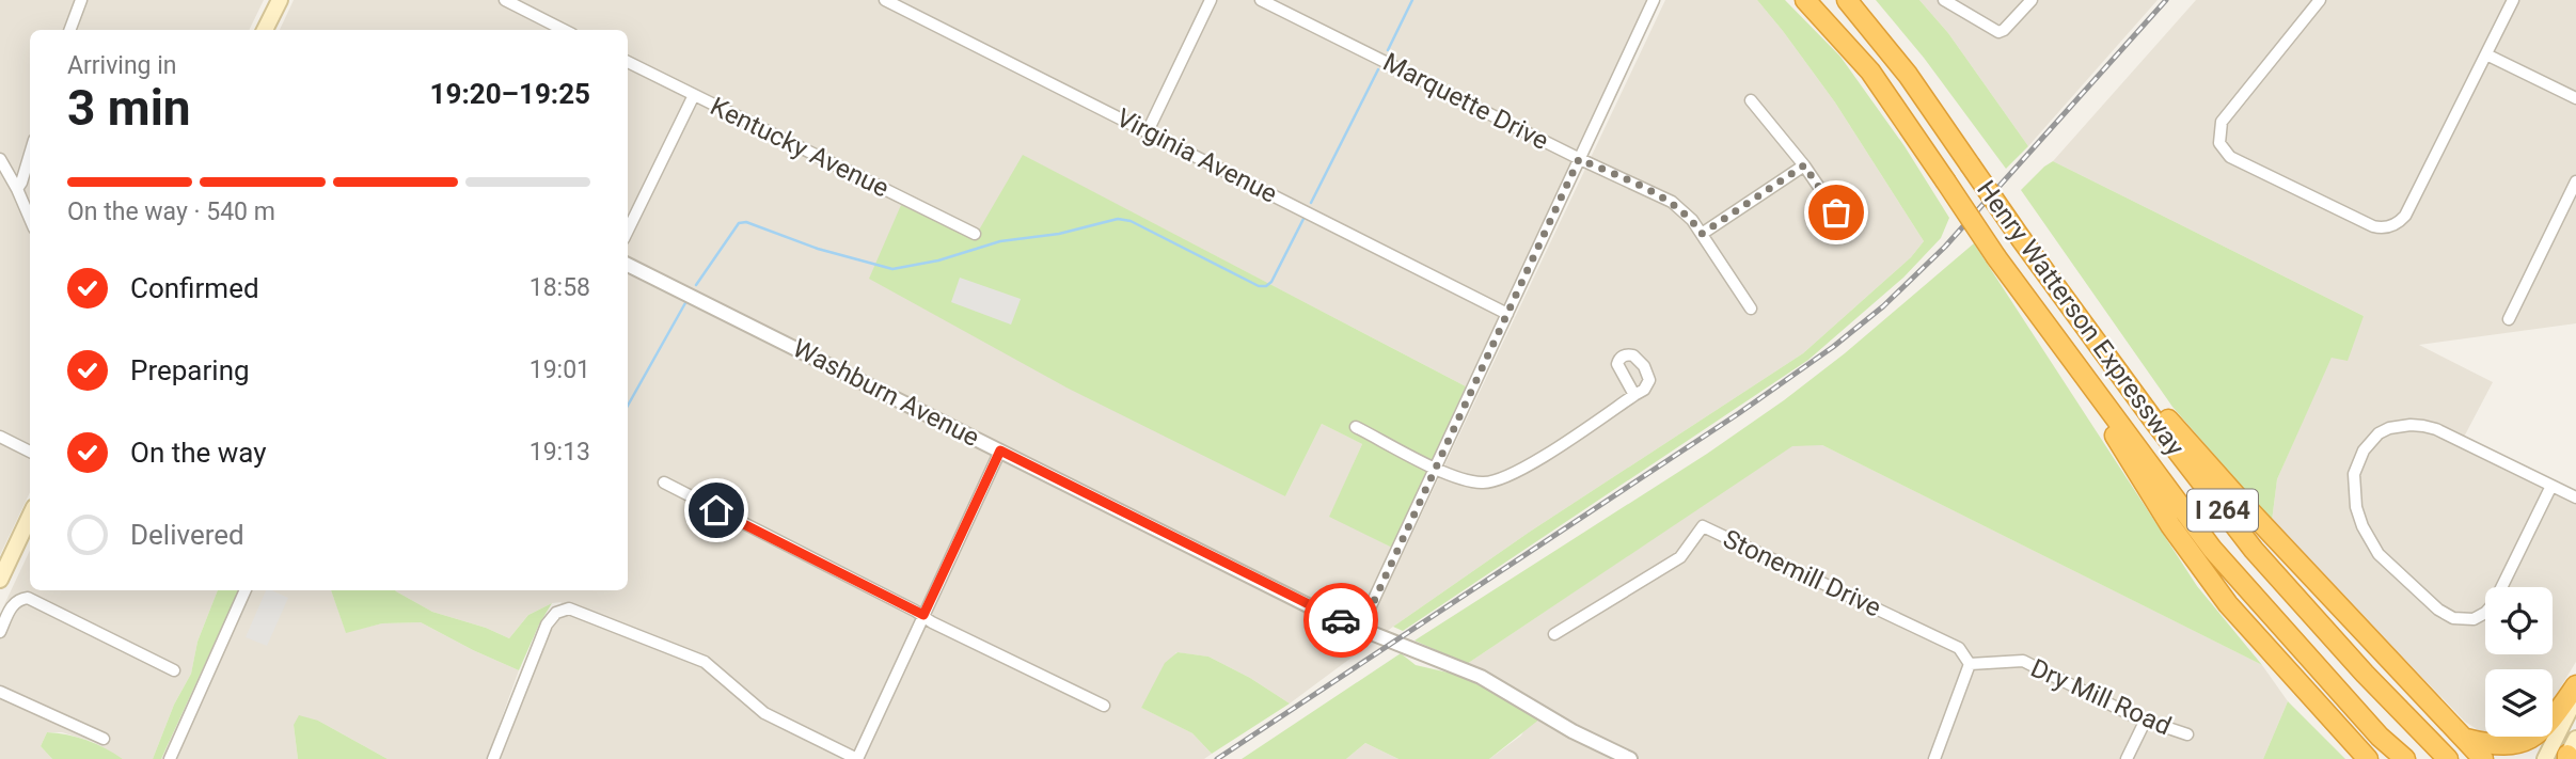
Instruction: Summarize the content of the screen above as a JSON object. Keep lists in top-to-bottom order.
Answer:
{
  "streets": {
    "highway": ["Henry Watterson Expressway", "I 264"],
    "street": [
      "Marquette Drive",
      "Kentucky Avenue",
      "Virginia Avenue",
      "Washburn Avenue",
      "Stonemill Drive",
      "Dry Mill Road"
    ]
  },
  "crossings": [
    ["Stonemill Drive", "Dry Mill Road"]
  ],
  "page": {
    "heading": ["3 min", "Arriving in", "19:20–19:25"],
    "bar": "On the way · 540 m",
    "list": [
      ["Confirmed", "18:58"],
      ["Preparing", "19:01"],
      ["On the way", "19:13"],
      "Delivered"
    ]
  }
}
